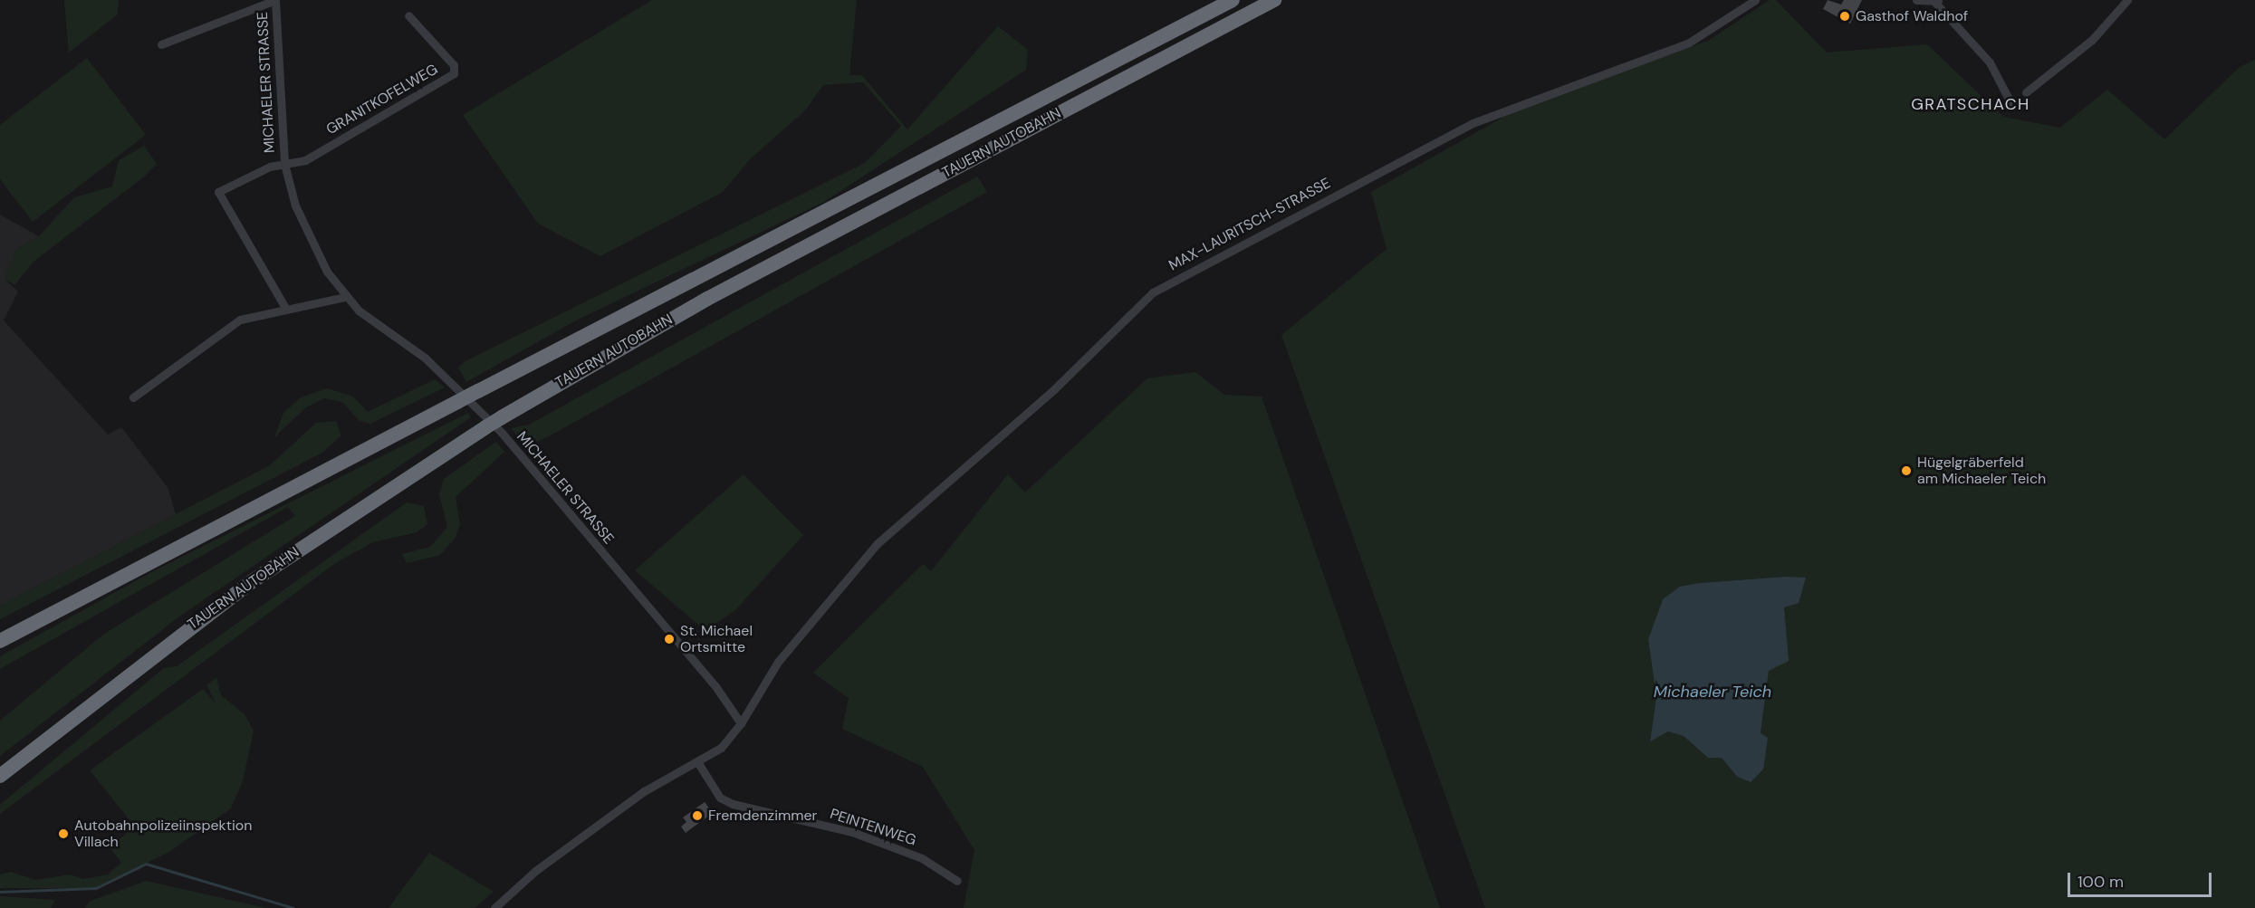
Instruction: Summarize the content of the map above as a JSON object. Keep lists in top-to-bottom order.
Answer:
{
  "streets": {
    "highway": ["TAUERN AUTOBAHN"],
    "street": [
      "MICHAELER STRASSE",
      "GRANITKOFELWEG",
      "MAX-LAURITSCH-STRASSE",
      "PEINTENWEG"
    ]
  },
  "crossings": [
    ["MICHAELER STRASSE", "GRANITKOFELWEG"],
    ["MICHAELER STRASSE", "MAX-LAURITSCH-STRASSE"]
  ],
  "districts": ["GRATSCHACH"],
  "water": ["Michaeler Teich"],
  "places": [
    "Gasthof Waldhof",
    "Hügelgräberfeld am Michaeler Teich",
    "St. Michael Ortsmitte",
    "Fremdenzimmer",
    "Autobahnpolizeiinspektion Villach"
  ],
  "scale_bar": "100 m"
}
